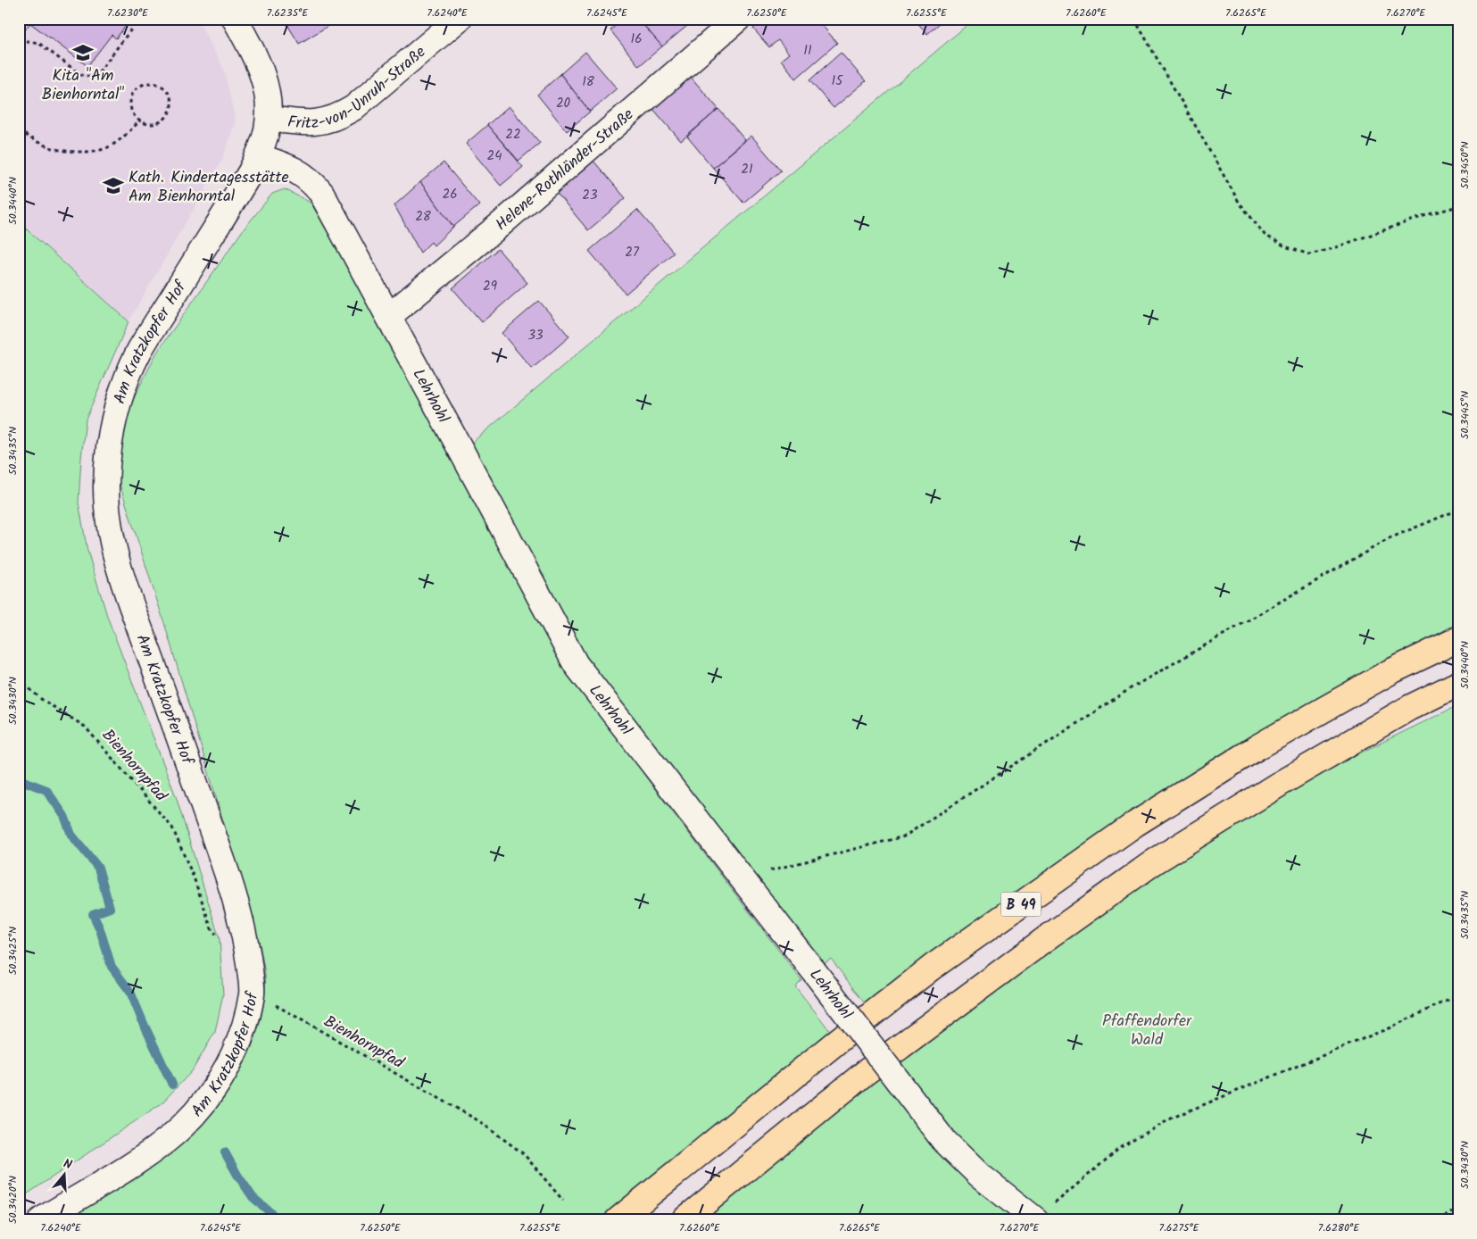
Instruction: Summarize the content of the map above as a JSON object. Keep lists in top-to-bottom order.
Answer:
{
  "streets": {
    "highway": ["B 49"],
    "street": [
      "Fritz-von-Unruh-Straße",
      "Helene-Rothländer-Straße",
      "Am Kratzkopfer Hof",
      "Lehrhohl"
    ],
    "path": ["Bienhornpfad"]
  },
  "crossings": [
    ["Fritz-von-Unruh-Straße", "Am Kratzkopfer Hof"],
    ["Helene-Rothländer-Straße", "Lehrhohl"],
    ["Am Kratzkopfer Hof", "Lehrhohl"],
    ["Am Kratzkopfer Hof", "Bienhornpfad"]
  ],
  "parks": ["Pfaffendorfer Wald"],
  "places": {
    "school or university": ["Kita \"Am Bienhorntal\"", "Kath. Kindertagesstätte Am Bienhorntal"]
  },
  "house_numbers": [
    "16",
    "11",
    "15",
    "18",
    "20",
    "22",
    "24",
    "21",
    "26",
    "23",
    "28",
    "27",
    "29",
    "33"
  ],
  "north": "top",
  "coordinates": [
    "7.6230°E",
    "7.6235°E",
    "7.6240°E",
    "7.6245°E",
    "7.6250°E",
    "7.6255°E",
    "7.6260°E",
    "7.6265°E",
    "7.6270°E",
    "50.3450°N",
    "50.3440°N",
    "50.3445°N",
    "50.3435°N",
    "50.3430°N",
    "50.3425°N",
    "50.3420°N",
    "7.6275°E",
    "7.6280°E"
  ]
}
